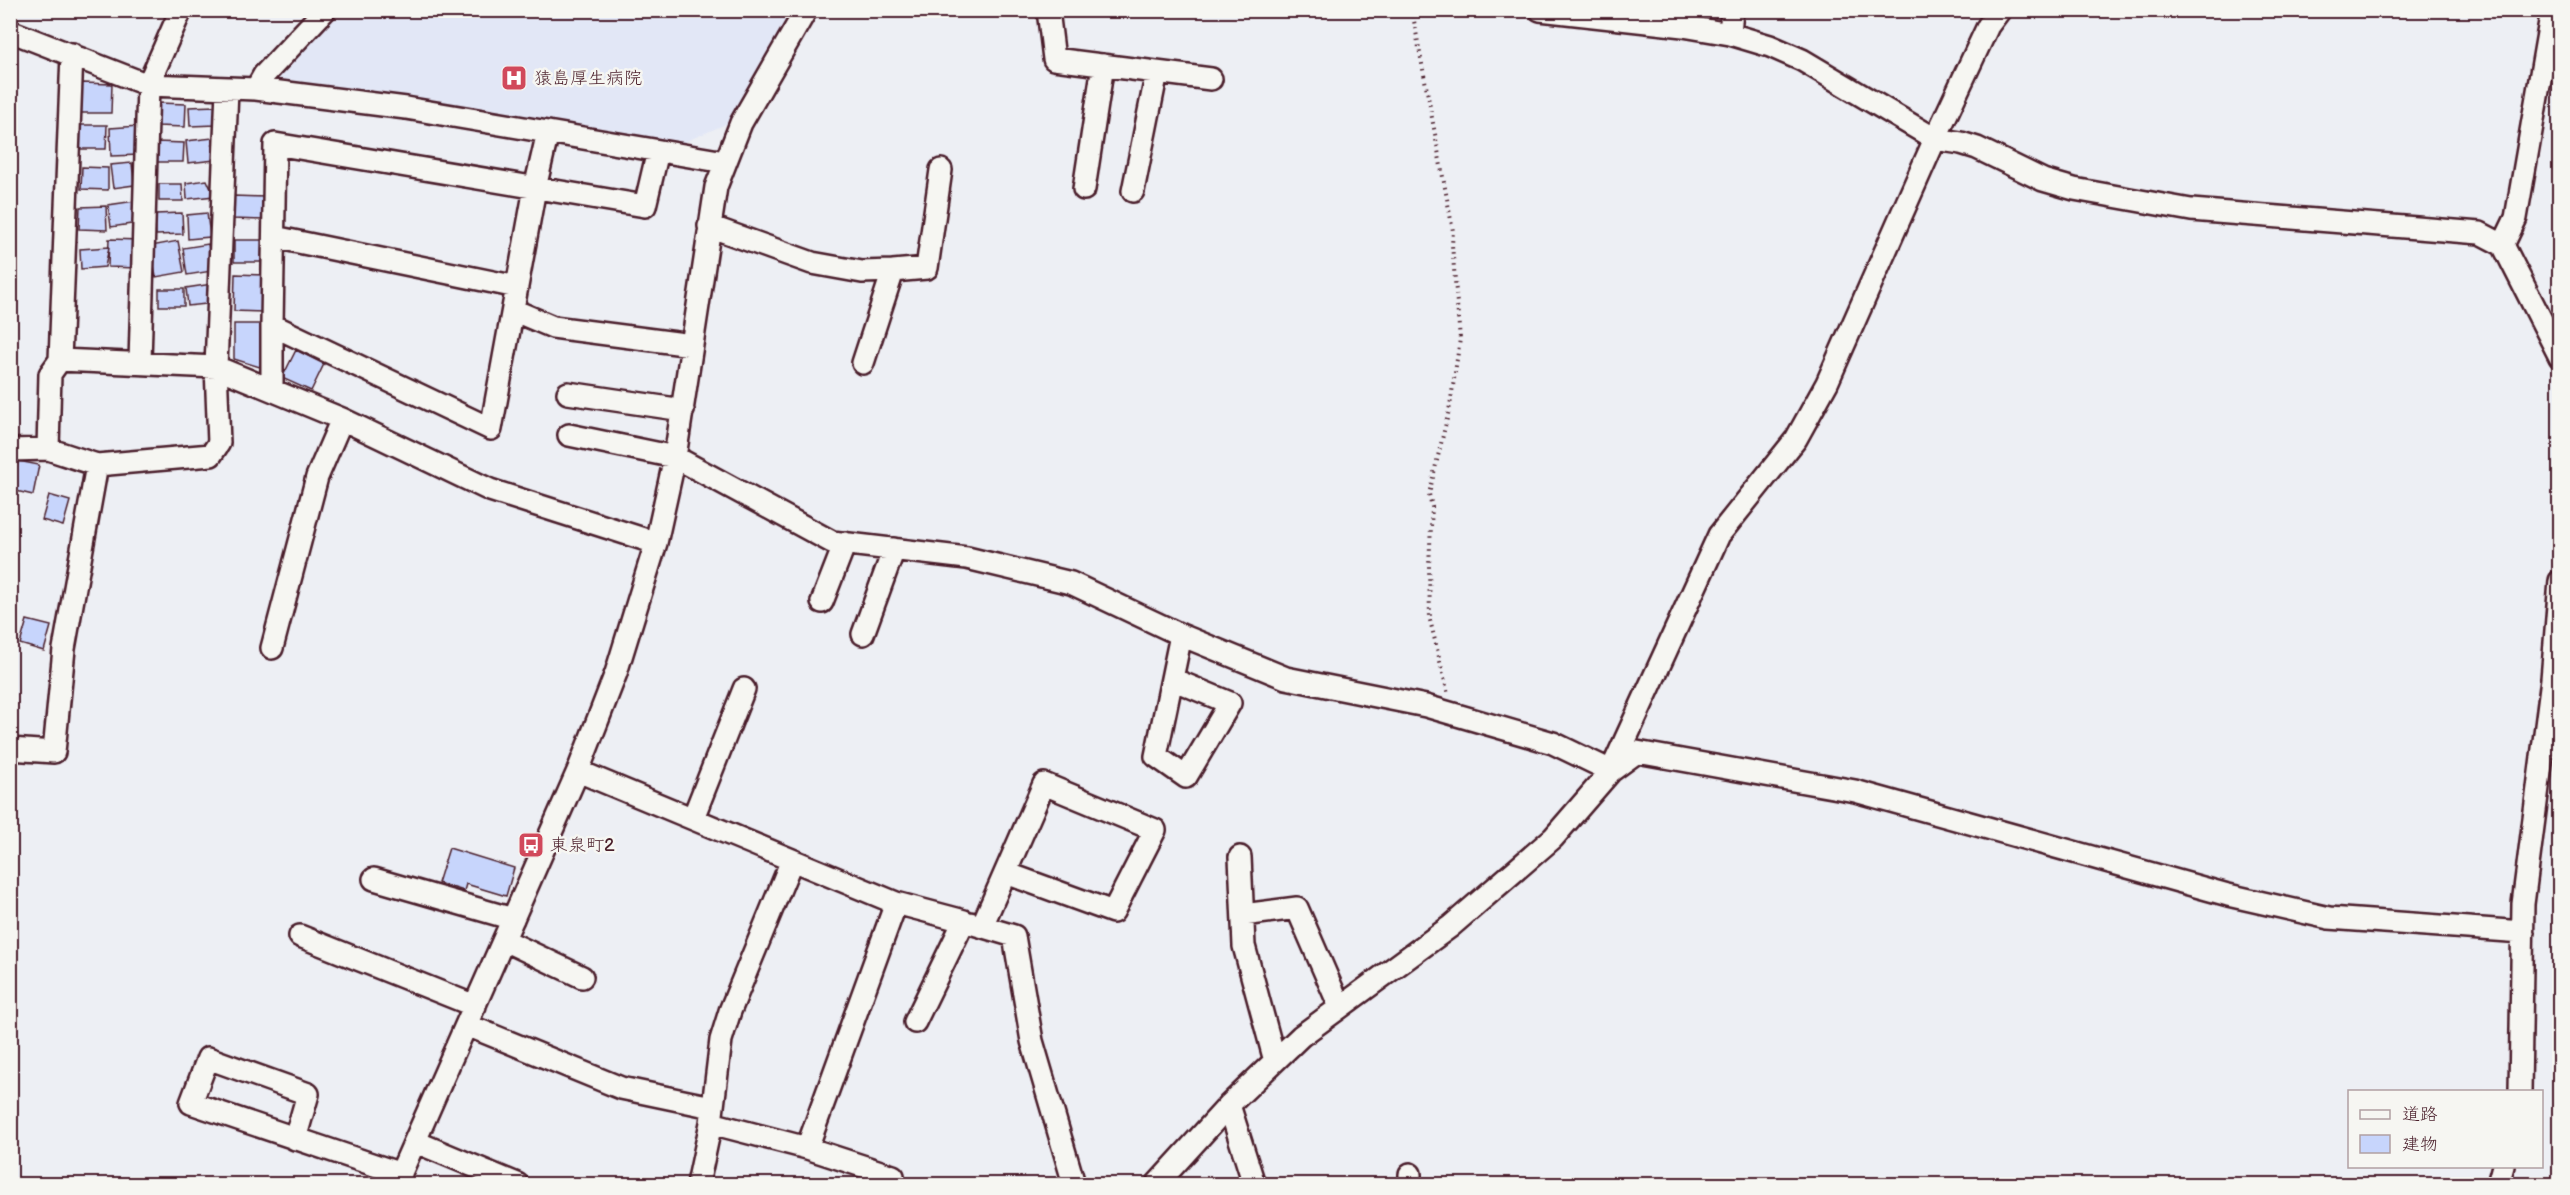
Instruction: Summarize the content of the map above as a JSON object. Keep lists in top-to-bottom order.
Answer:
{
  "places": {
    "hospital": ["猿島厚生病院"],
    "bus stop": ["東泉町2"]
  },
  "legend": ["道路", "建物"]
}
